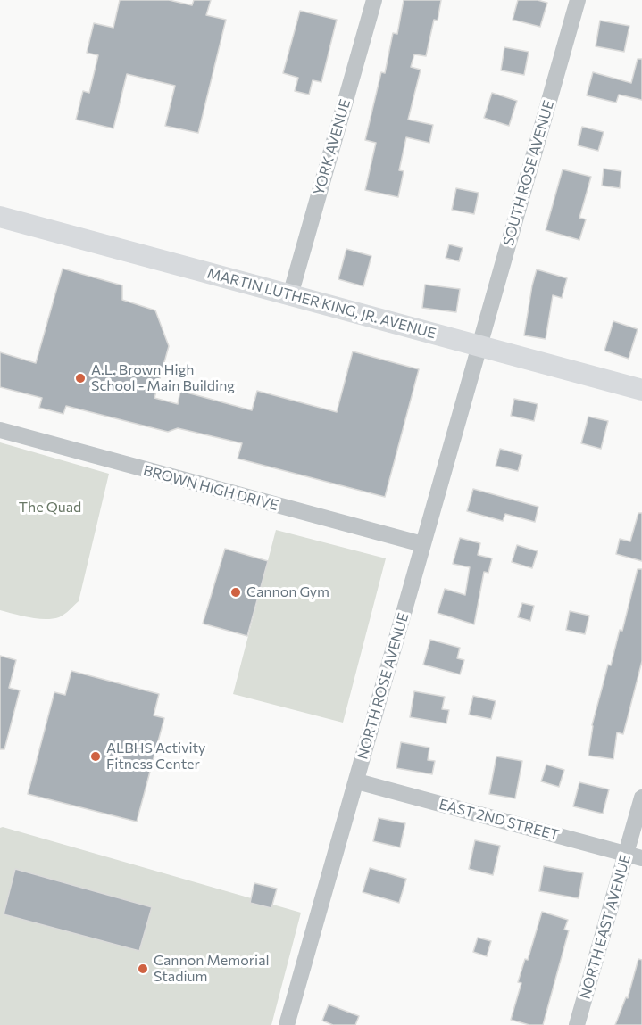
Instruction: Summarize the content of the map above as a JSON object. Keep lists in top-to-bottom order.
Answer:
{
  "streets": {
    "main road": ["MARTIN LUTHER KING, JR. AVENUE"],
    "street": [
      "YORK AVENUE",
      "SOUTH ROSE AVENUE",
      "BROWN HIGH DRIVE",
      "NORTH ROSE AVENUE",
      "EAST 2ND STREET",
      "NORTH EAST AVENUE"
    ]
  },
  "crossings": [
    ["YORK AVENUE", "MARTIN LUTHER KING, JR. AVENUE"],
    ["SOUTH ROSE AVENUE", "MARTIN LUTHER KING, JR. AVENUE"],
    ["SOUTH ROSE AVENUE", "NORTH ROSE AVENUE"],
    ["MARTIN LUTHER KING, JR. AVENUE", "NORTH ROSE AVENUE"],
    ["BROWN HIGH DRIVE", "NORTH ROSE AVENUE"],
    ["NORTH ROSE AVENUE", "EAST 2ND STREET"],
    ["EAST 2ND STREET", "NORTH EAST AVENUE"]
  ],
  "parks": ["The Quad"],
  "places": [
    "A.L. Brown High School - Main Building",
    "Cannon Gym",
    "ALBHS Activity Fitness Center",
    "Cannon Memorial Stadium"
  ]
}
